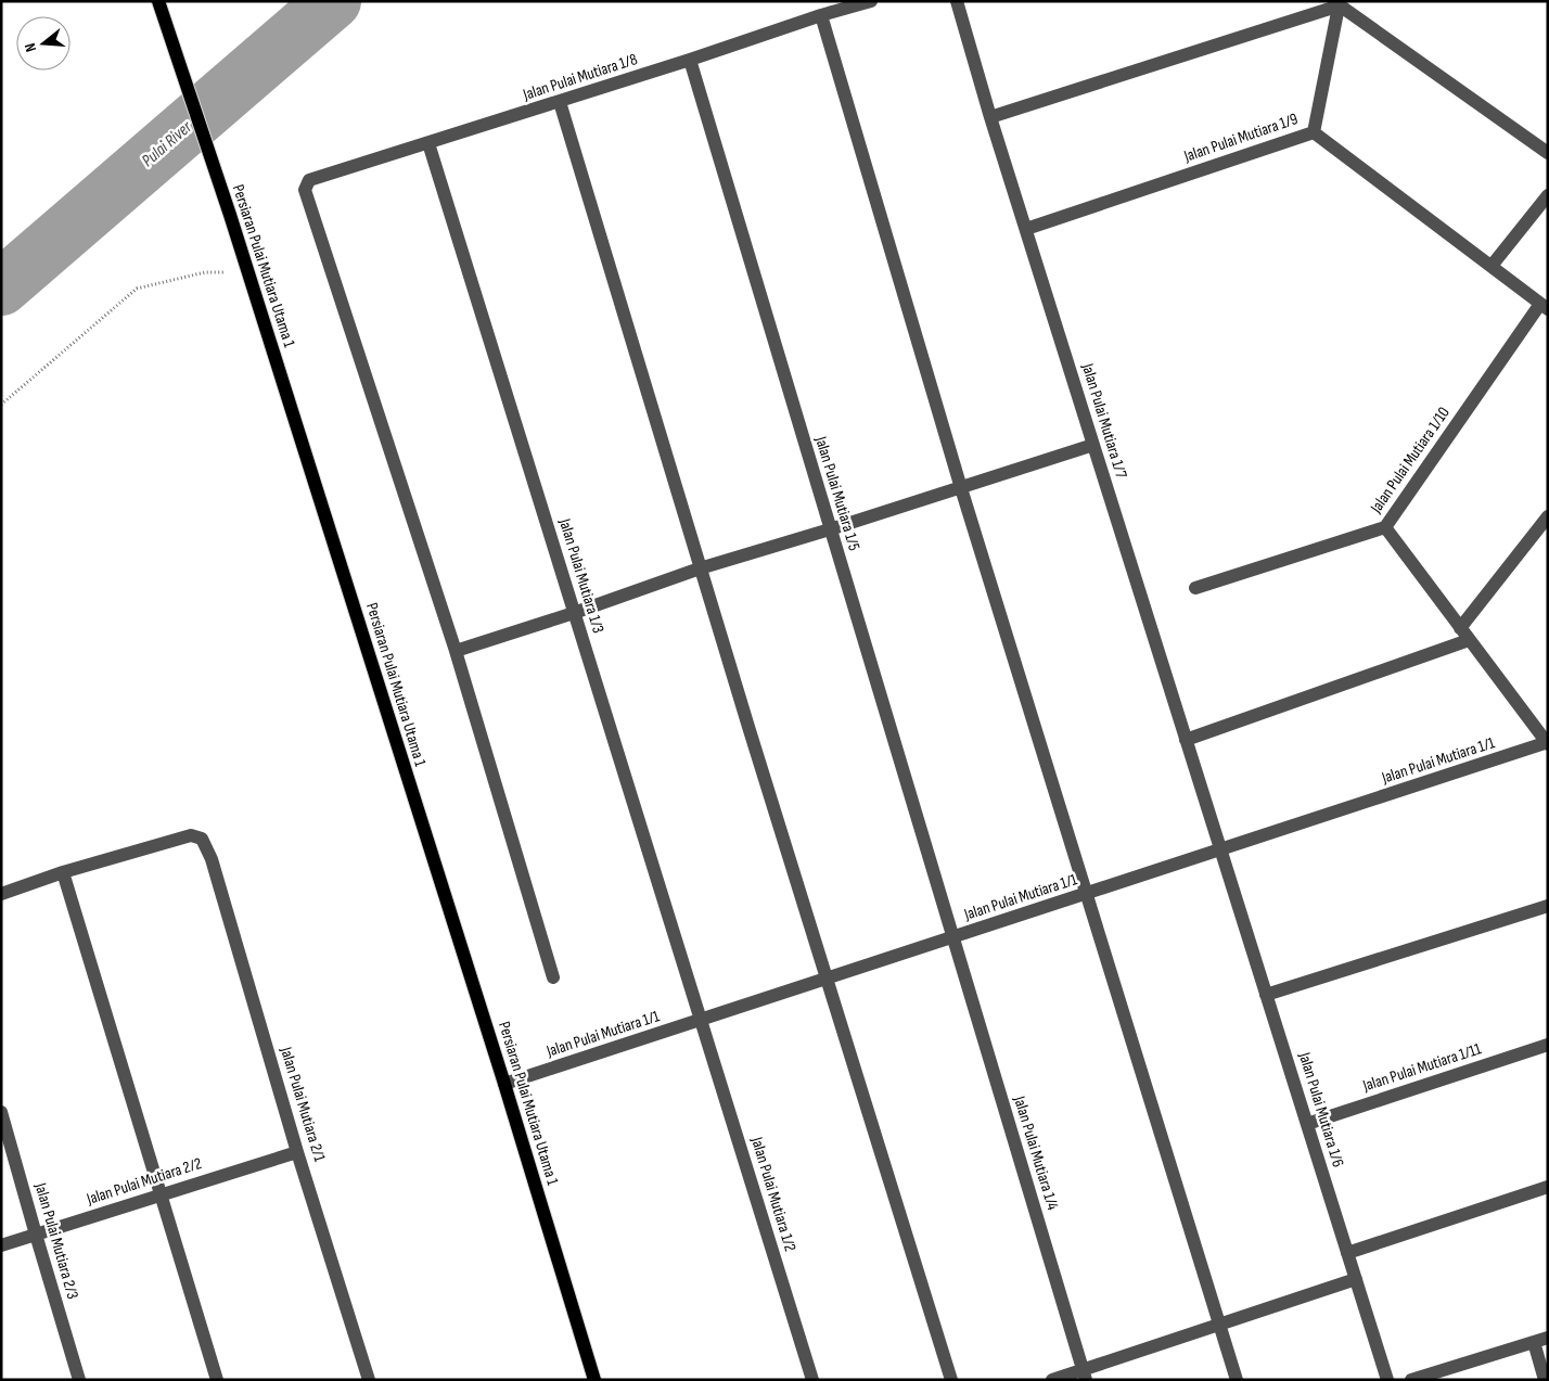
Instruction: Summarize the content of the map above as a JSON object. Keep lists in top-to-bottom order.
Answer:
{
  "streets": {
    "main road": ["Persiaran Pulai Mutiara Utama 1"],
    "street": [
      "Jalan Pulai Mutiara 1/8",
      "Jalan Pulai Mutiara 1/9",
      "Jalan Pulai Mutiara 1/7",
      "Jalan Pulai Mutiara 1/10",
      "Jalan Pulai Mutiara 1/5",
      "Jalan Pulai Mutiara 1/3",
      "Jalan Pulai Mutiara 1/1",
      "Jalan Pulai Mutiara 1/11",
      "Jalan Pulai Mutiara 2/1",
      "Jalan Pulai Mutiara 1/6",
      "Jalan Pulai Mutiara 1/4",
      "Jalan Pulai Mutiara 2/2",
      "Jalan Pulai Mutiara 1/2",
      "Jalan Pulai Mutiara 2/3"
    ]
  },
  "crossings": [
    ["Jalan Pulai Mutiara 1/8", "Jalan Pulai Mutiara 1/5"],
    ["Jalan Pulai Mutiara 1/8", "Jalan Pulai Mutiara 1/3"],
    ["Jalan Pulai Mutiara 1/9", "Jalan Pulai Mutiara 1/7"],
    ["Jalan Pulai Mutiara 1/9", "Jalan Pulai Mutiara 1/10"],
    ["Persiaran Pulai Mutiara Utama 1", "Jalan Pulai Mutiara 1/1"],
    ["Jalan Pulai Mutiara 1/7", "Jalan Pulai Mutiara 1/1"],
    ["Jalan Pulai Mutiara 1/7", "Jalan Pulai Mutiara 1/6"],
    ["Jalan Pulai Mutiara 1/5", "Jalan Pulai Mutiara 1/1"],
    ["Jalan Pulai Mutiara 1/5", "Jalan Pulai Mutiara 1/4"],
    ["Jalan Pulai Mutiara 1/3", "Jalan Pulai Mutiara 1/1"],
    ["Jalan Pulai Mutiara 1/3", "Jalan Pulai Mutiara 1/2"],
    ["Jalan Pulai Mutiara 1/1", "Jalan Pulai Mutiara 1/6"],
    ["Jalan Pulai Mutiara 1/1", "Jalan Pulai Mutiara 1/4"],
    ["Jalan Pulai Mutiara 1/1", "Jalan Pulai Mutiara 1/2"],
    ["Jalan Pulai Mutiara 1/11", "Jalan Pulai Mutiara 1/6"],
    ["Jalan Pulai Mutiara 2/1", "Jalan Pulai Mutiara 2/2"],
    ["Jalan Pulai Mutiara 2/2", "Jalan Pulai Mutiara 2/3"]
  ],
  "water": ["Pulai River"],
  "north": "left"
}
